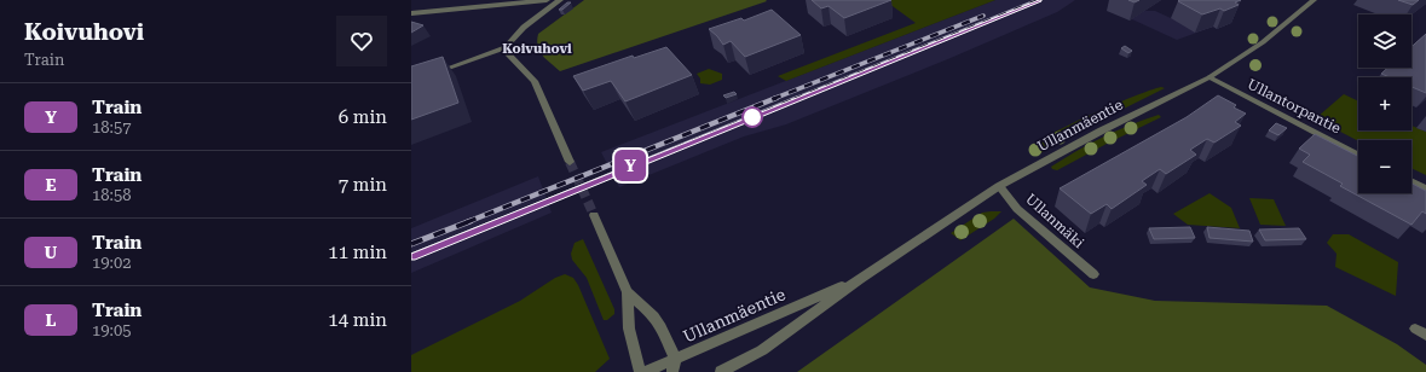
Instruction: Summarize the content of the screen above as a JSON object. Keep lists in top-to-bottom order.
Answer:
{
  "streets": {
    "street": ["Ullantorpantie", "Ullanmäentie", "Ullanmäki"]
  },
  "crossings": [
    ["Ullantorpantie", "Ullanmäentie"],
    ["Ullanmäentie", "Ullanmäki"]
  ],
  "districts": ["Koivuhovi"],
  "page": {
    "heading": ["Koivuhovi", "Train"],
    "on_map": "Y",
    "map_buttons": ["+", "−"],
    "list": [
      {
        "mark": "Y",
        "name": "Train",
        "note": "18:57",
        "value": "6 min"
      },
      {
        "mark": "E",
        "name": "Train",
        "note": "18:58",
        "value": "7 min"
      },
      {
        "mark": "U",
        "name": "Train",
        "note": "19:02",
        "value": "11 min"
      },
      {
        "mark": "L",
        "name": "Train",
        "note": "19:05",
        "value": "14 min"
      }
    ]
  }
}
